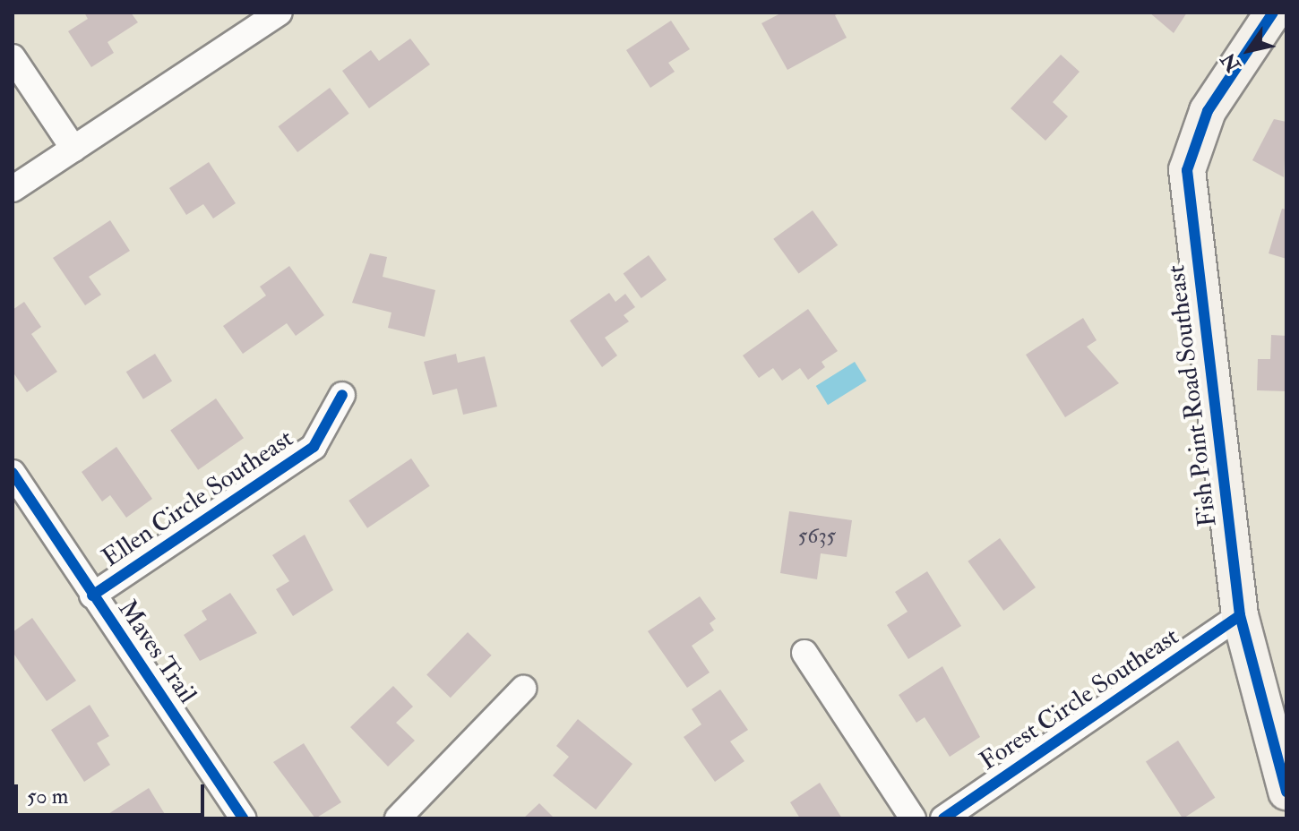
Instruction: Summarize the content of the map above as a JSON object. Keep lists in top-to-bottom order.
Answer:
{
  "streets": {
    "street": [
      "Fish Point Road Southeast",
      "Ellen Circle Southeast",
      "Maves Trail",
      "Forest Circle Southeast"
    ]
  },
  "crossings": [
    ["Fish Point Road Southeast", "Forest Circle Southeast"],
    ["Ellen Circle Southeast", "Maves Trail"]
  ],
  "house_numbers": ["5635"],
  "scale_bar": "50 m",
  "north": "bottom left"
}
